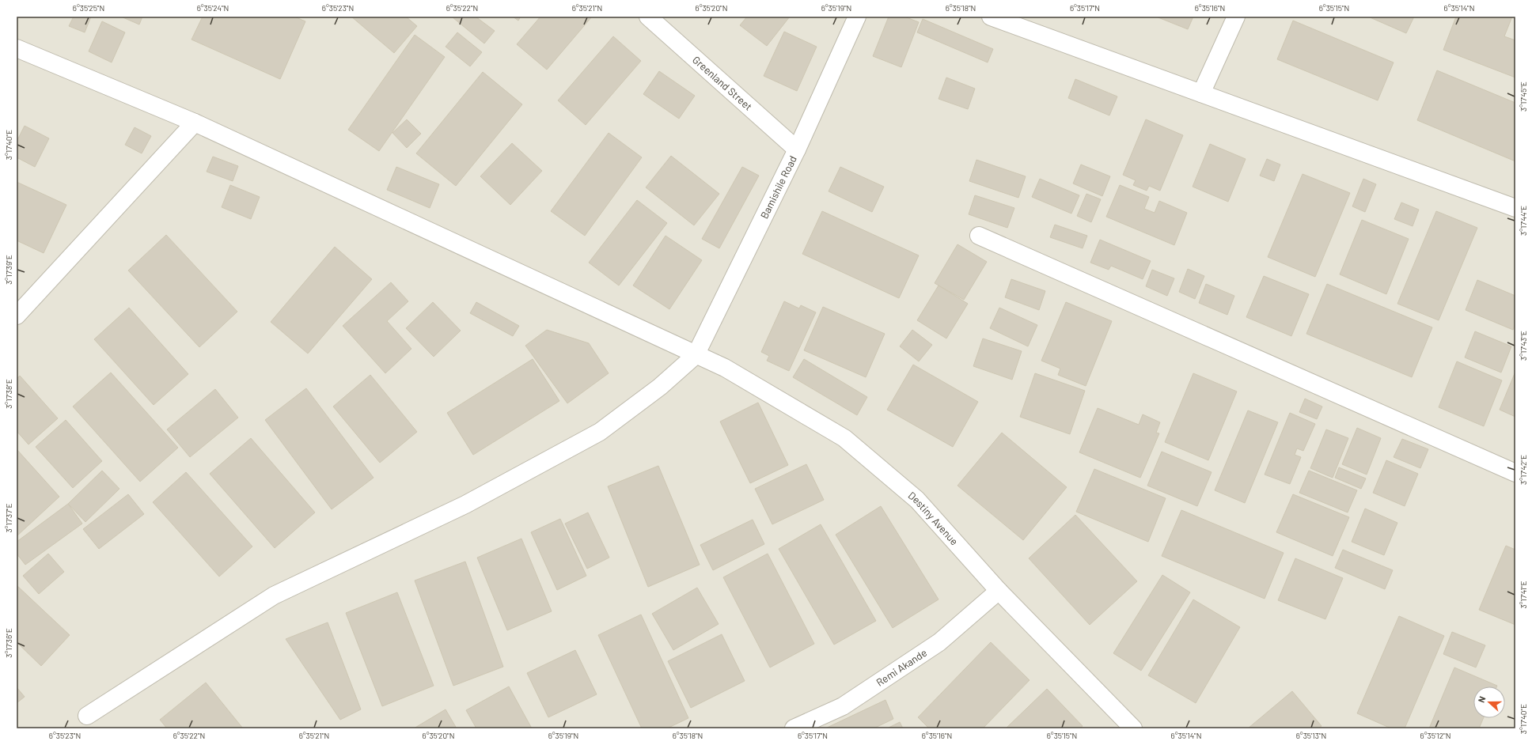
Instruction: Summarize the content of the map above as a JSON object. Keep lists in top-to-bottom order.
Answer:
{
  "streets": {
    "street": [
      "Greenland Street",
      "Bamishile Road",
      "Destiny Avenue",
      "Remi Akande"
    ]
  },
  "crossings": [
    ["Greenland Street", "Bamishile Road"],
    ["Bamishile Road", "Destiny Avenue"],
    ["Destiny Avenue", "Remi Akande"]
  ],
  "north": "left",
  "coordinates": [
    "6°35'25\"N",
    "6°35'24\"N",
    "6°35'23\"N",
    "6°35'22\"N",
    "6°35'21\"N",
    "6°35'20\"N",
    "6°35'19\"N",
    "6°35'18\"N",
    "6°35'17\"N",
    "6°35'16\"N",
    "6°35'15\"N",
    "6°35'14\"N",
    "3°17'45\"E",
    "3°17'40\"E",
    "3°17'44\"E",
    "3°17'39\"E",
    "3°17'43\"E",
    "3°17'38\"E",
    "3°17'42\"E",
    "3°17'37\"E",
    "3°17'41\"E",
    "3°17'36\"E",
    "6°35'13\"N",
    "6°35'12\"N"
  ]
}
